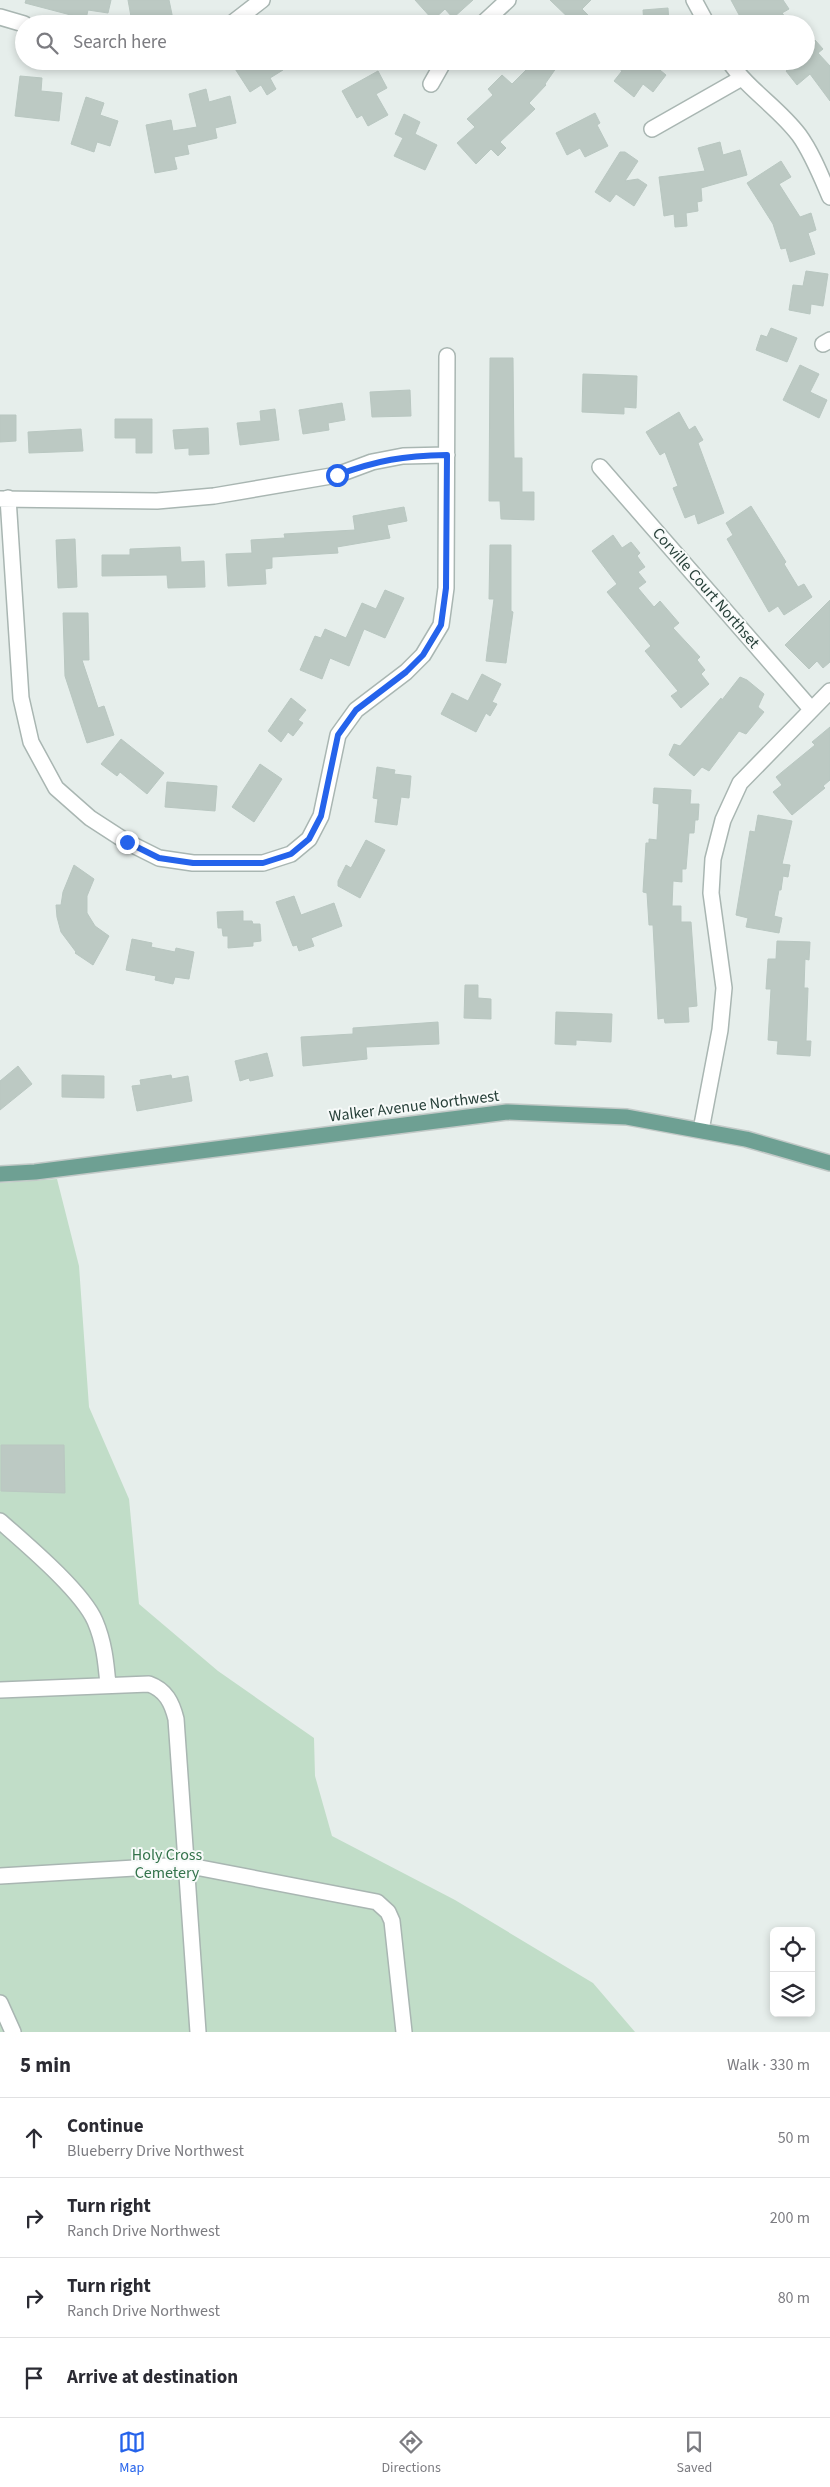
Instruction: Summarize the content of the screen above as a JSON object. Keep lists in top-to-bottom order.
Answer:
{
  "streets": {
    "main road": ["Walker Avenue Northwest"],
    "street": ["Corville Court Northset"]
  },
  "parks": ["Holy Cross Cemetery"],
  "page": {
    "search": "Search here",
    "heading": ["5 min", "Walk · 330 m"],
    "list": [
      ["Continue", "Blueberry Drive Northwest", "50 m"],
      ["Turn right", "Ranch Drive Northwest", "200 m"],
      ["Turn right", "Ranch Drive Northwest", "80 m"],
      "Arrive at destination"
    ],
    "nav": ["Map", "Directions", "Saved"]
  }
}
